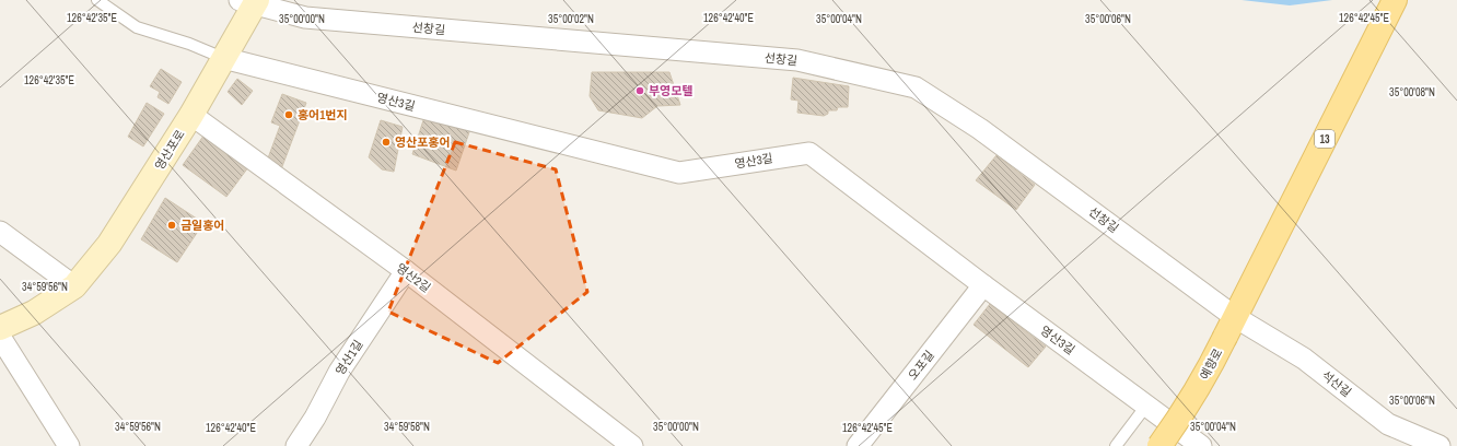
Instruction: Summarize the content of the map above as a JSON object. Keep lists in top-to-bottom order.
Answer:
{
  "streets": {
    "main road": ["13", "예향로"],
    "street": [
      "선창길",
      "영산3길",
      "영산포로",
      "영산2길",
      "영산1길",
      "오포길",
      "석산길"
    ]
  },
  "crossings": [
    ["선창길", "영산포로"],
    ["선창길", "예향로"],
    ["선창길", "석산길"],
    ["영산3길", "영산포로"],
    ["영산3길", "오포길"],
    ["영산포로", "영산2길"],
    ["영산2길", "영산1길"],
    ["예향로", "석산길"]
  ],
  "places": [
    "부영모텔",
    "홍어1번지",
    "영산포홍어",
    "금일홍어"
  ],
  "coordinates": [
    "126°42'35\"E",
    "126°42'40\"E",
    "126°42'45\"E",
    "35°00'00\"N",
    "35°00'02\"N",
    "35°00'04\"N",
    "35°00'06\"N",
    "35°00'08\"N",
    "34°59'56\"N",
    "34°59'58\"N"
  ]
}
